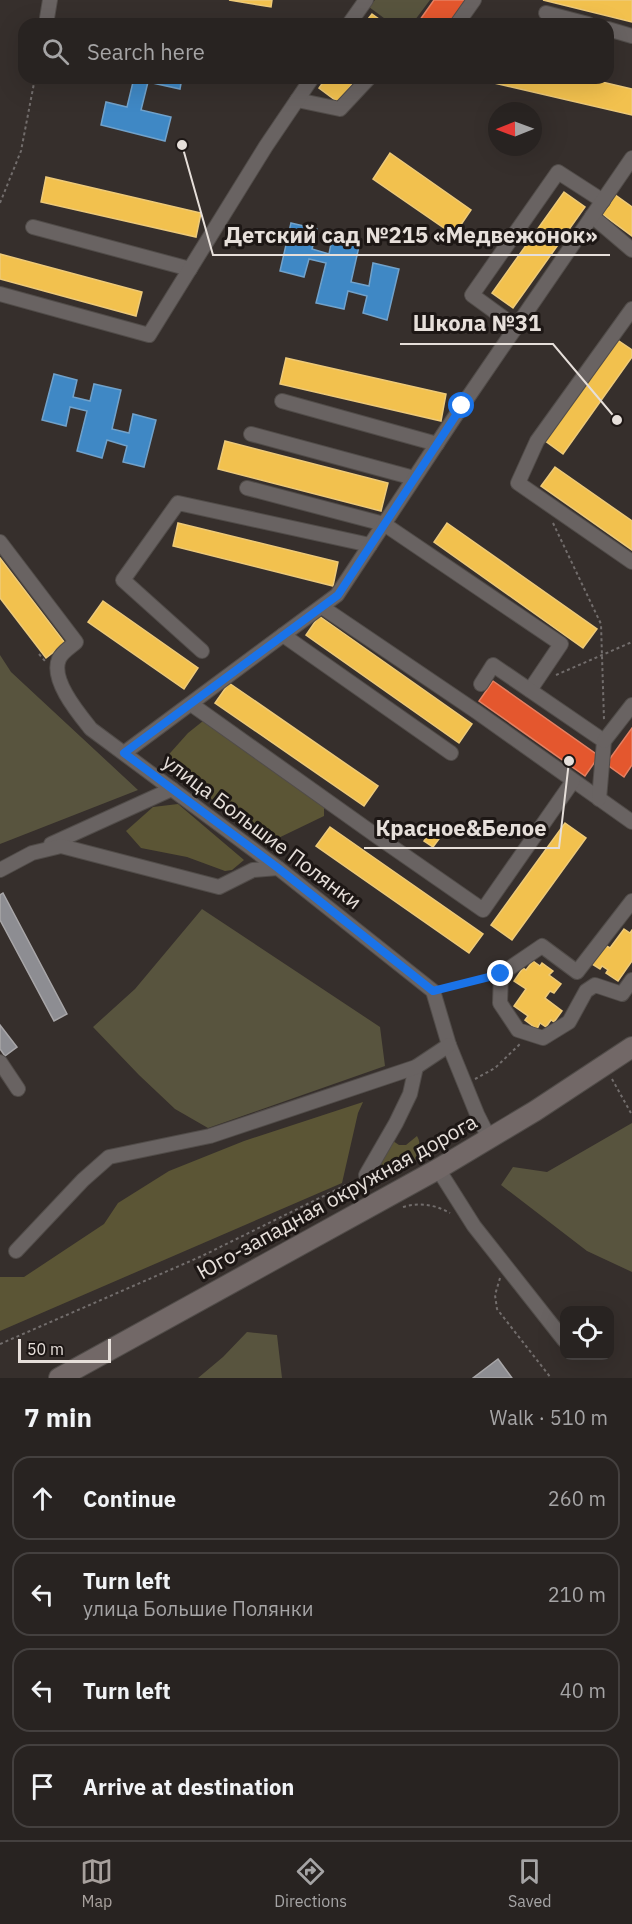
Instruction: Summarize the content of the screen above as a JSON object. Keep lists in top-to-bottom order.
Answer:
{
  "streets": {
    "highway": ["Юго-западная окружная дорога"],
    "street": ["улица Большие Полянки"]
  },
  "places": ["Детский сад №215 «Медвежонок»", "Школа №31", "Красное&Белое"],
  "scale_bar": "50 m",
  "north": "left",
  "page": {
    "search": "Search here",
    "scale": "50 m",
    "heading": ["7 min", "Walk · 510 m"],
    "list": [
      ["Continue", "260 m"],
      ["Turn left", "улица Большие Полянки", "210 m"],
      ["Turn left", "40 m"],
      "Arrive at destination"
    ],
    "nav": ["Map", "Directions", "Saved"]
  }
}
